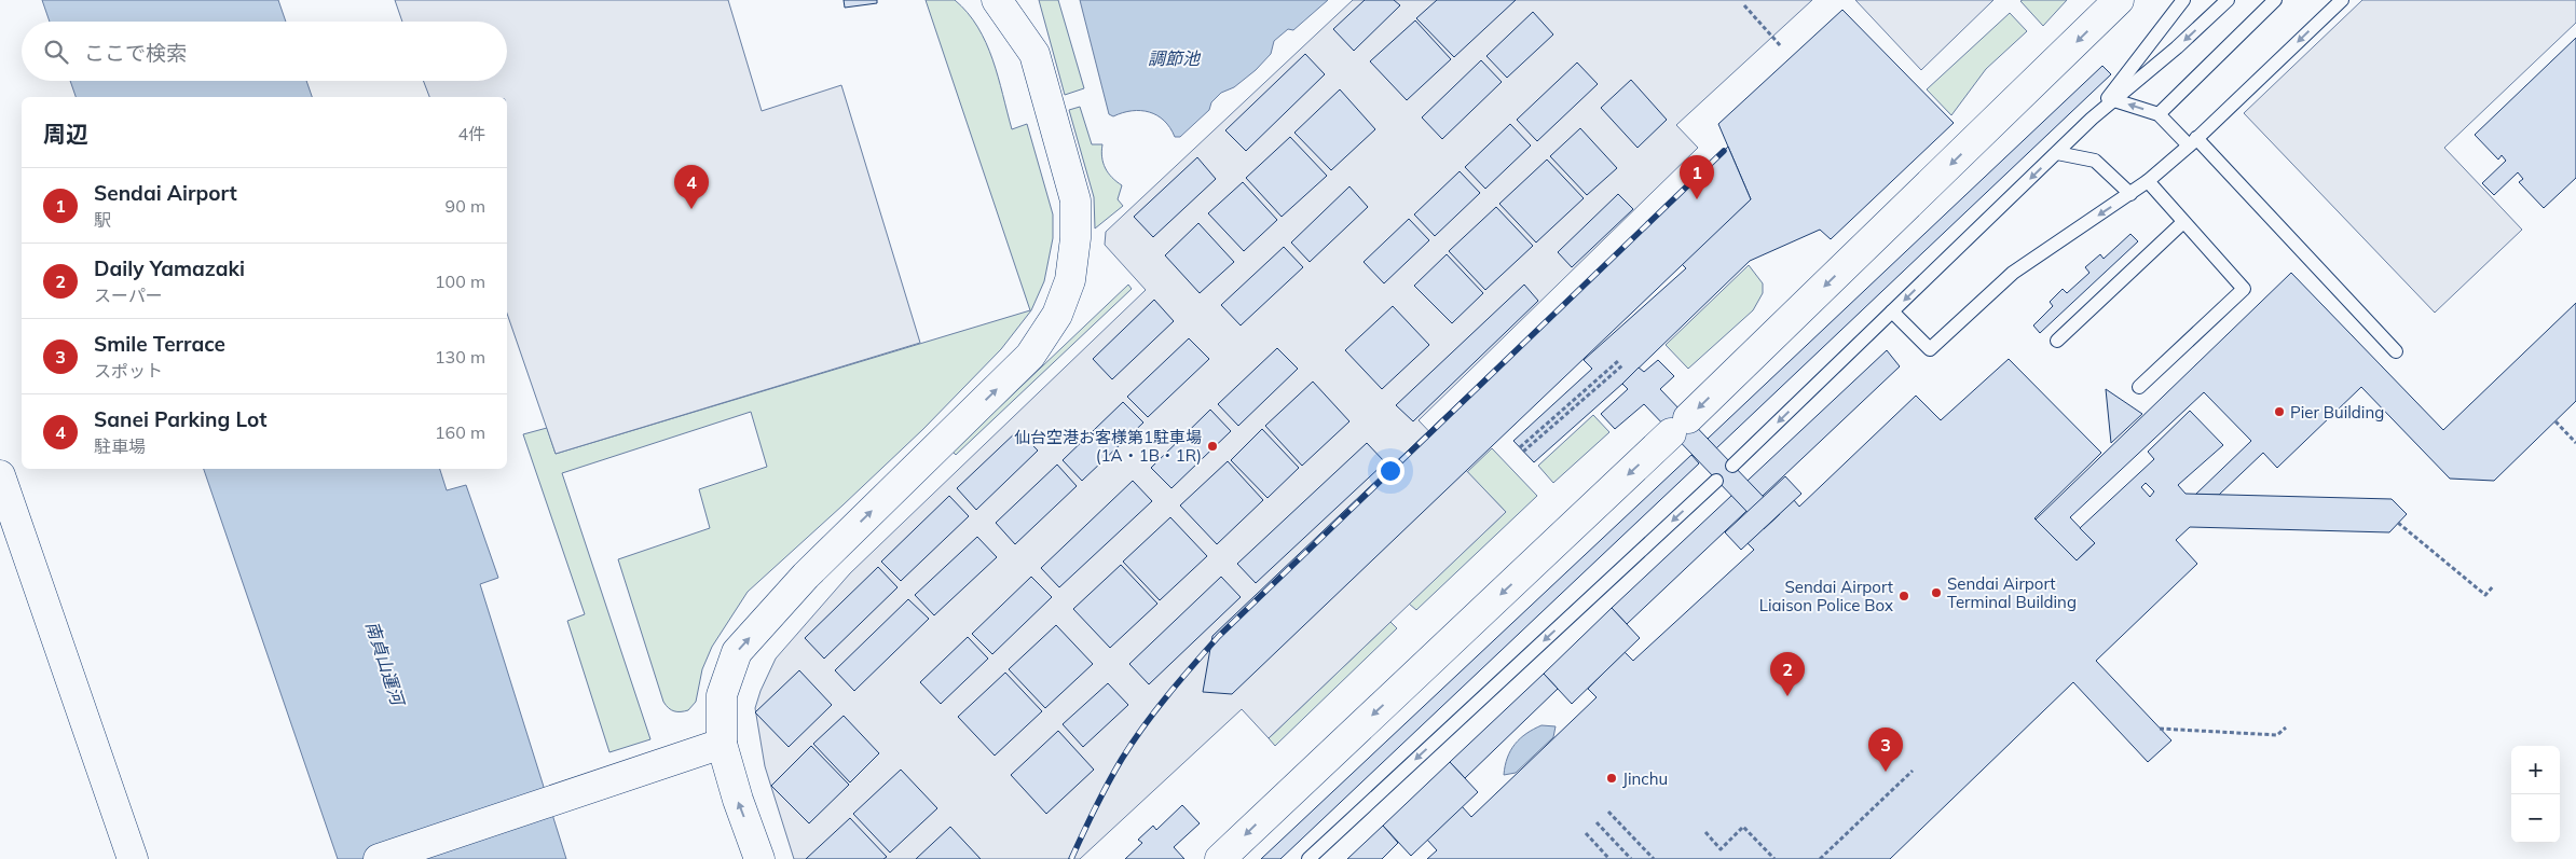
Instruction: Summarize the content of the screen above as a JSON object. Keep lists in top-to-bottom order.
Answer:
{
  "water": ["調節池", "南貞山運河"],
  "places": [
    "Pier Building",
    "仙台空港お客様第1駐車場 (1A・1B・1R)",
    "Sendai Airport Terminal Building",
    "Sendai Airport Liaison Police Box",
    "Jinchu"
  ],
  "page": {
    "search": "ここで検索",
    "heading": ["周辺", "4件"],
    "pins": [
      "1",
      "4",
      "2",
      "3"
    ],
    "list": [
      {
        "mark": "1",
        "name": "Sendai Airport",
        "note": "駅",
        "value": "90 m"
      },
      {
        "mark": "2",
        "name": "Daily Yamazaki",
        "note": "スーパー",
        "value": "100 m"
      },
      {
        "mark": "3",
        "name": "Smile Terrace",
        "note": "スポット",
        "value": "130 m"
      },
      {
        "mark": "4",
        "name": "Sanei Parking Lot",
        "note": "駐車場",
        "value": "160 m"
      }
    ],
    "map_buttons": ["+", "−"]
  }
}
